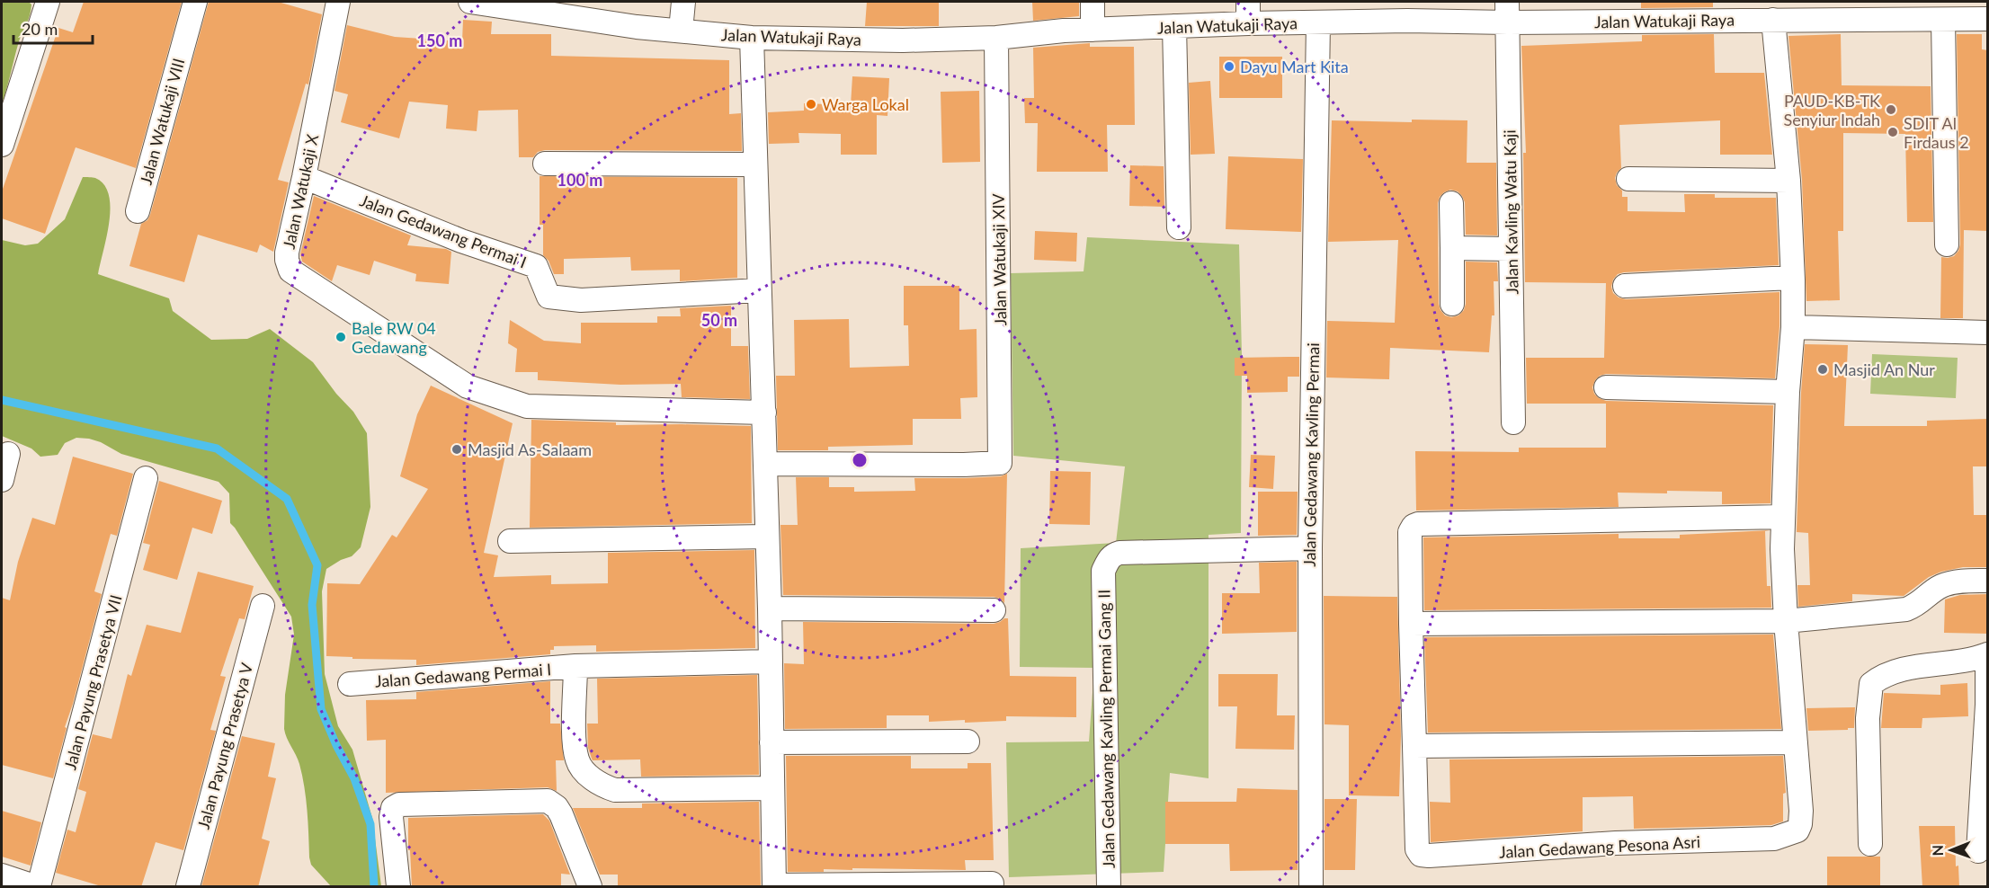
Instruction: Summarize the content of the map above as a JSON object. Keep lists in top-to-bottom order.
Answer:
{
  "streets": {
    "street": [
      "Jalan Watukaji Raya",
      "Jalan Watukaji VIII",
      "Jalan Watukaji X",
      "Jalan Kavling Watu Kaji",
      "Jalan Gedawang Permai I",
      "Jalan Watukaji XIV",
      "Jalan Gedawang Kavling Permai",
      "Jalan Payung Prasetya VII",
      "Jalan Gedawang Kavling Permai Gang II",
      "Jalan Payung Prasetya V",
      "Jalan Gedawang Pesona Asri"
    ]
  },
  "crossings": [
    ["Jalan Watukaji Raya", "Jalan Kavling Watu Kaji"],
    ["Jalan Watukaji Raya", "Jalan Watukaji XIV"],
    ["Jalan Watukaji Raya", "Jalan Gedawang Kavling Permai"],
    ["Jalan Watukaji Raya", "Jalan Gedawang Pesona Asri"],
    ["Jalan Watukaji X", "Jalan Gedawang Permai I"],
    ["Jalan Gedawang Kavling Permai", "Jalan Gedawang Kavling Permai Gang II"]
  ],
  "places": [
    "Dayu Mart Kita",
    "Warga Lokal",
    "PAUD-KB-TK Senyiur Indah",
    "SDIT Al Firdaus 2",
    "Bale RW 04 Gedawang",
    "Masjid An Nur",
    "Masjid As-Salaam"
  ],
  "scale_bar": "20 m",
  "north": "left",
  "rings": ["150 m", "100 m", "50 m"]
}
